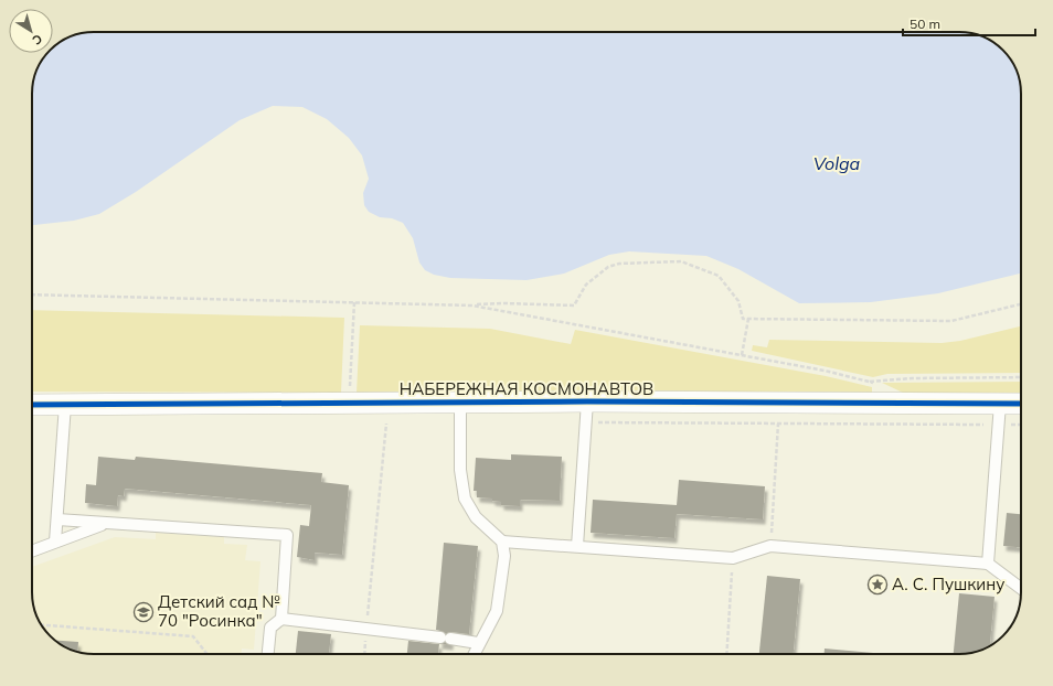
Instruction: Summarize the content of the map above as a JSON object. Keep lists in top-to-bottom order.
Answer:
{
  "streets": {
    "street": ["НАБЕРЕЖНАЯ КОСМОНАВТОВ"]
  },
  "water": ["Volga"],
  "places": {
    "place": ["А. С. Пушкину"],
    "school or university": ["Детский сад № 70 \"Росинка\""]
  },
  "scale_bar": "50 m",
  "north": "bottom right"
}
